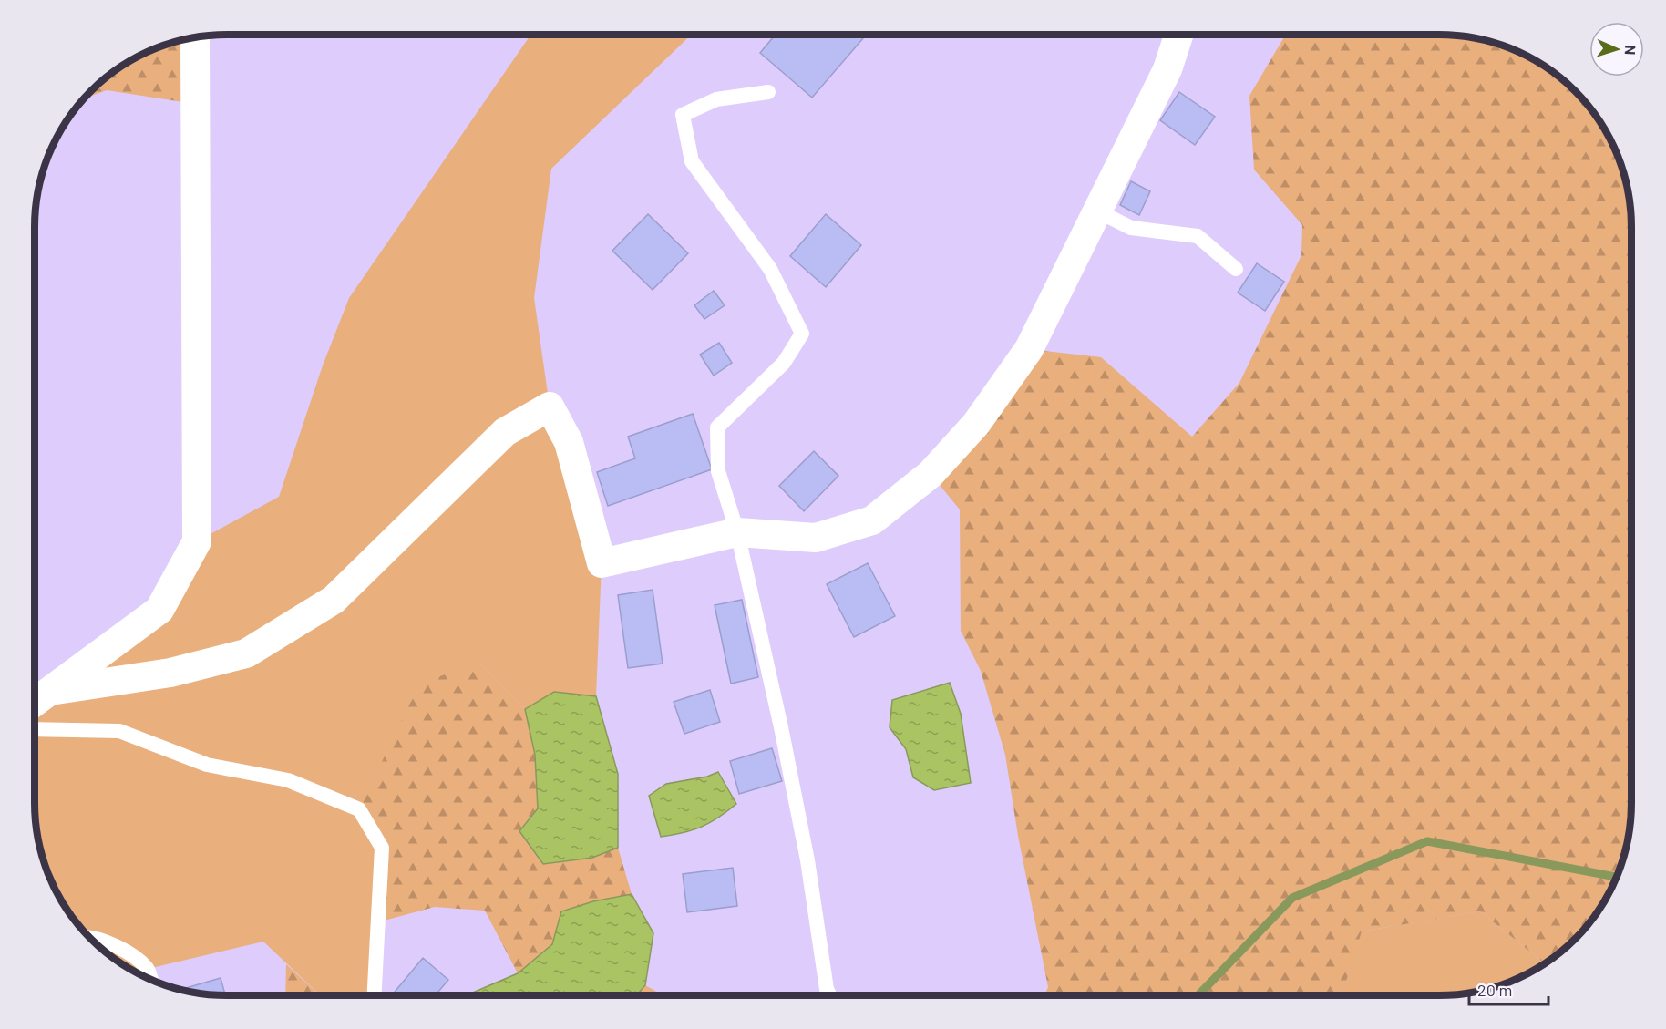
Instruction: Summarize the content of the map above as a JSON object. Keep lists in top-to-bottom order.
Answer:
{
  "scale_bar": "20 m",
  "north": "right"
}
